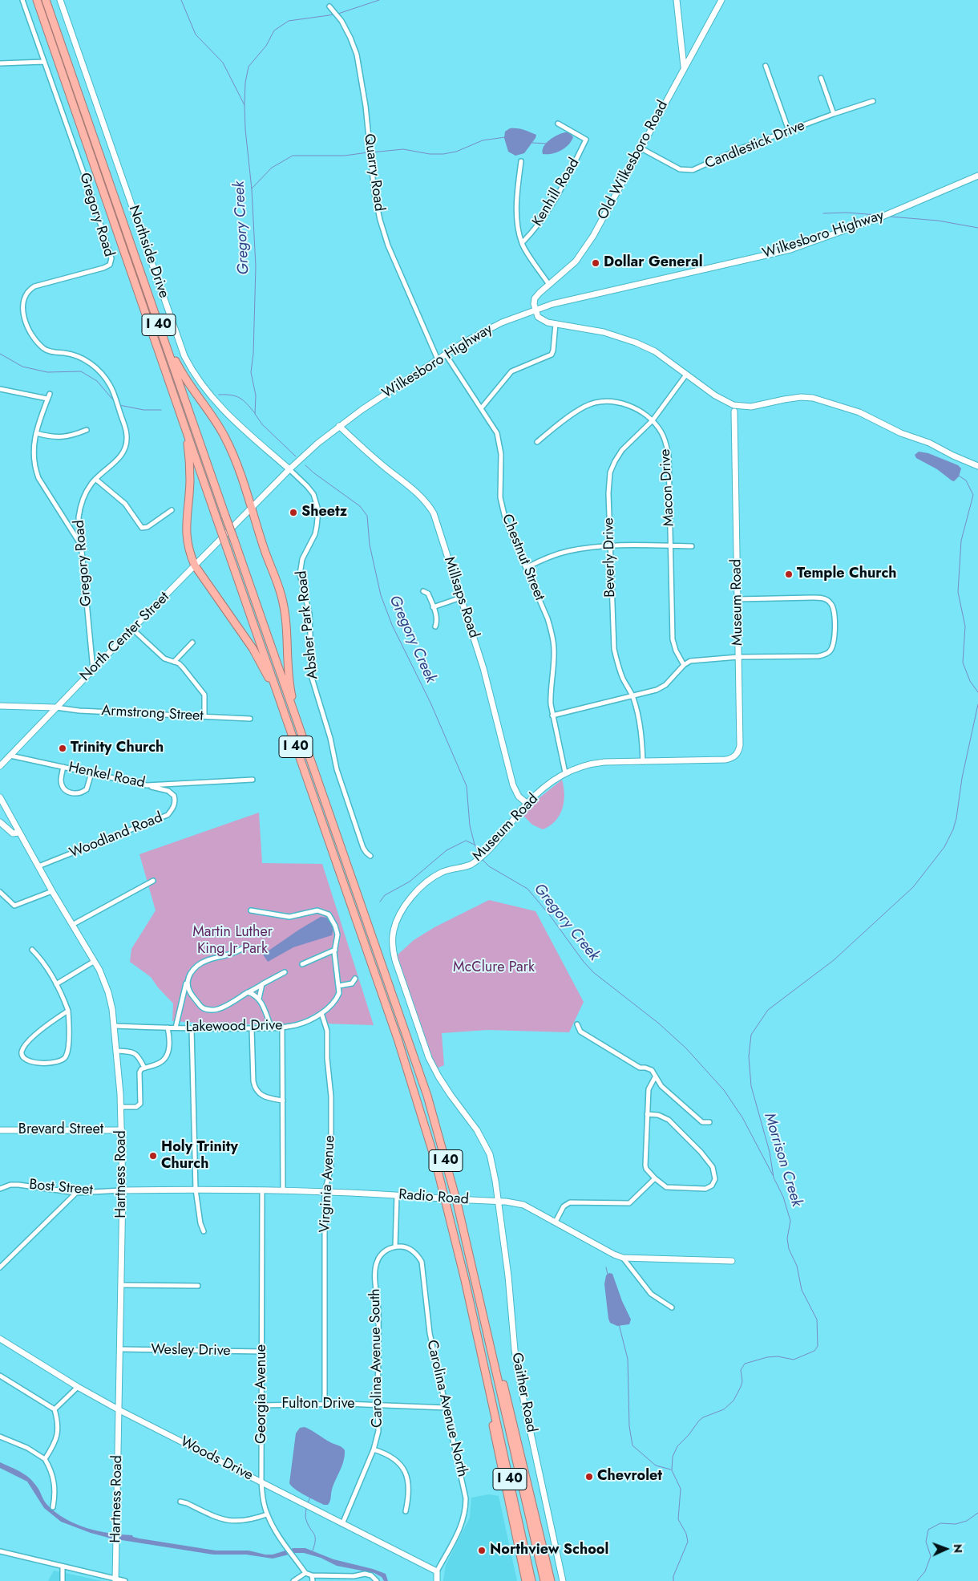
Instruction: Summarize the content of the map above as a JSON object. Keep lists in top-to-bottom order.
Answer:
{
  "streets": {
    "highway": ["I 40"],
    "street": [
      "Candlestick Drive",
      "Old Wilkesboro Road",
      "Quarry Road",
      "Kenhill Road",
      "Gregory Road",
      "Wilkesboro Highway",
      "Northside Drive",
      "Macon Drive",
      "Chestnut Street",
      "Beverly Drive",
      "Millsaps Road",
      "Museum Road",
      "Absher Park Road",
      "North Center Street",
      "Armstrong Street",
      "Henkel Road",
      "Woodland Road",
      "Lakewood Drive",
      "Brevard Street",
      "Hartness Road",
      "Virginia Avenue",
      "Bost Street",
      "Radio Road",
      "Wesley Drive",
      "Carolina Avenue South",
      "Gaither Road",
      "Georgia Avenue",
      "Fulton Drive",
      "Carolina Avenue North",
      "Woods Drive"
    ]
  },
  "crossings": [
    ["Candlestick Drive", "Old Wilkesboro Road"],
    ["Old Wilkesboro Road", "Wilkesboro Highway"],
    ["Quarry Road", "Wilkesboro Highway"],
    ["Gregory Road", "North Center Street"],
    ["Wilkesboro Highway", "Northside Drive"],
    ["Wilkesboro Highway", "Chestnut Street"],
    ["Wilkesboro Highway", "Millsaps Road"],
    ["Wilkesboro Highway", "Absher Park Road"],
    ["Wilkesboro Highway", "North Center Street"],
    ["Northside Drive", "Absher Park Road"],
    ["Macon Drive", "Beverly Drive"],
    ["Chestnut Street", "Museum Road"],
    ["Beverly Drive", "Museum Road"],
    ["Millsaps Road", "Museum Road"],
    ["Museum Road", "Radio Road"],
    ["Museum Road", "Gaither Road"],
    ["North Center Street", "Armstrong Street"],
    ["North Center Street", "Henkel Road"],
    ["Henkel Road", "Woodland Road"],
    ["Woodland Road", "Hartness Road"],
    ["Lakewood Drive", "Hartness Road"],
    ["Lakewood Drive", "Virginia Avenue"],
    ["Brevard Street", "Hartness Road"],
    ["Hartness Road", "Bost Street"],
    ["Hartness Road", "Radio Road"],
    ["Hartness Road", "Wesley Drive"],
    ["Hartness Road", "Woods Drive"],
    ["Virginia Avenue", "Radio Road"],
    ["Virginia Avenue", "Fulton Drive"],
    ["Bost Street", "Radio Road"],
    ["Radio Road", "Gaither Road"],
    ["Radio Road", "Georgia Avenue"],
    ["Wesley Drive", "Georgia Avenue"],
    ["Carolina Avenue South", "Fulton Drive"],
    ["Carolina Avenue South", "Carolina Avenue North"],
    ["Carolina Avenue South", "Woods Drive"],
    ["Georgia Avenue", "Fulton Drive"],
    ["Georgia Avenue", "Woods Drive"],
    ["Fulton Drive", "Carolina Avenue North"],
    ["Carolina Avenue North", "Woods Drive"]
  ],
  "water": ["Gregory Creek", "Morrison Creek"],
  "parks": ["Martin Luther King Jr Park", "McClure Park"],
  "places": [
    "Dollar General",
    "Sheetz",
    "Temple Church",
    "Trinity Church",
    "Holy Trinity Church",
    "Chevrolet",
    "Northview School"
  ],
  "north": "right"
}
